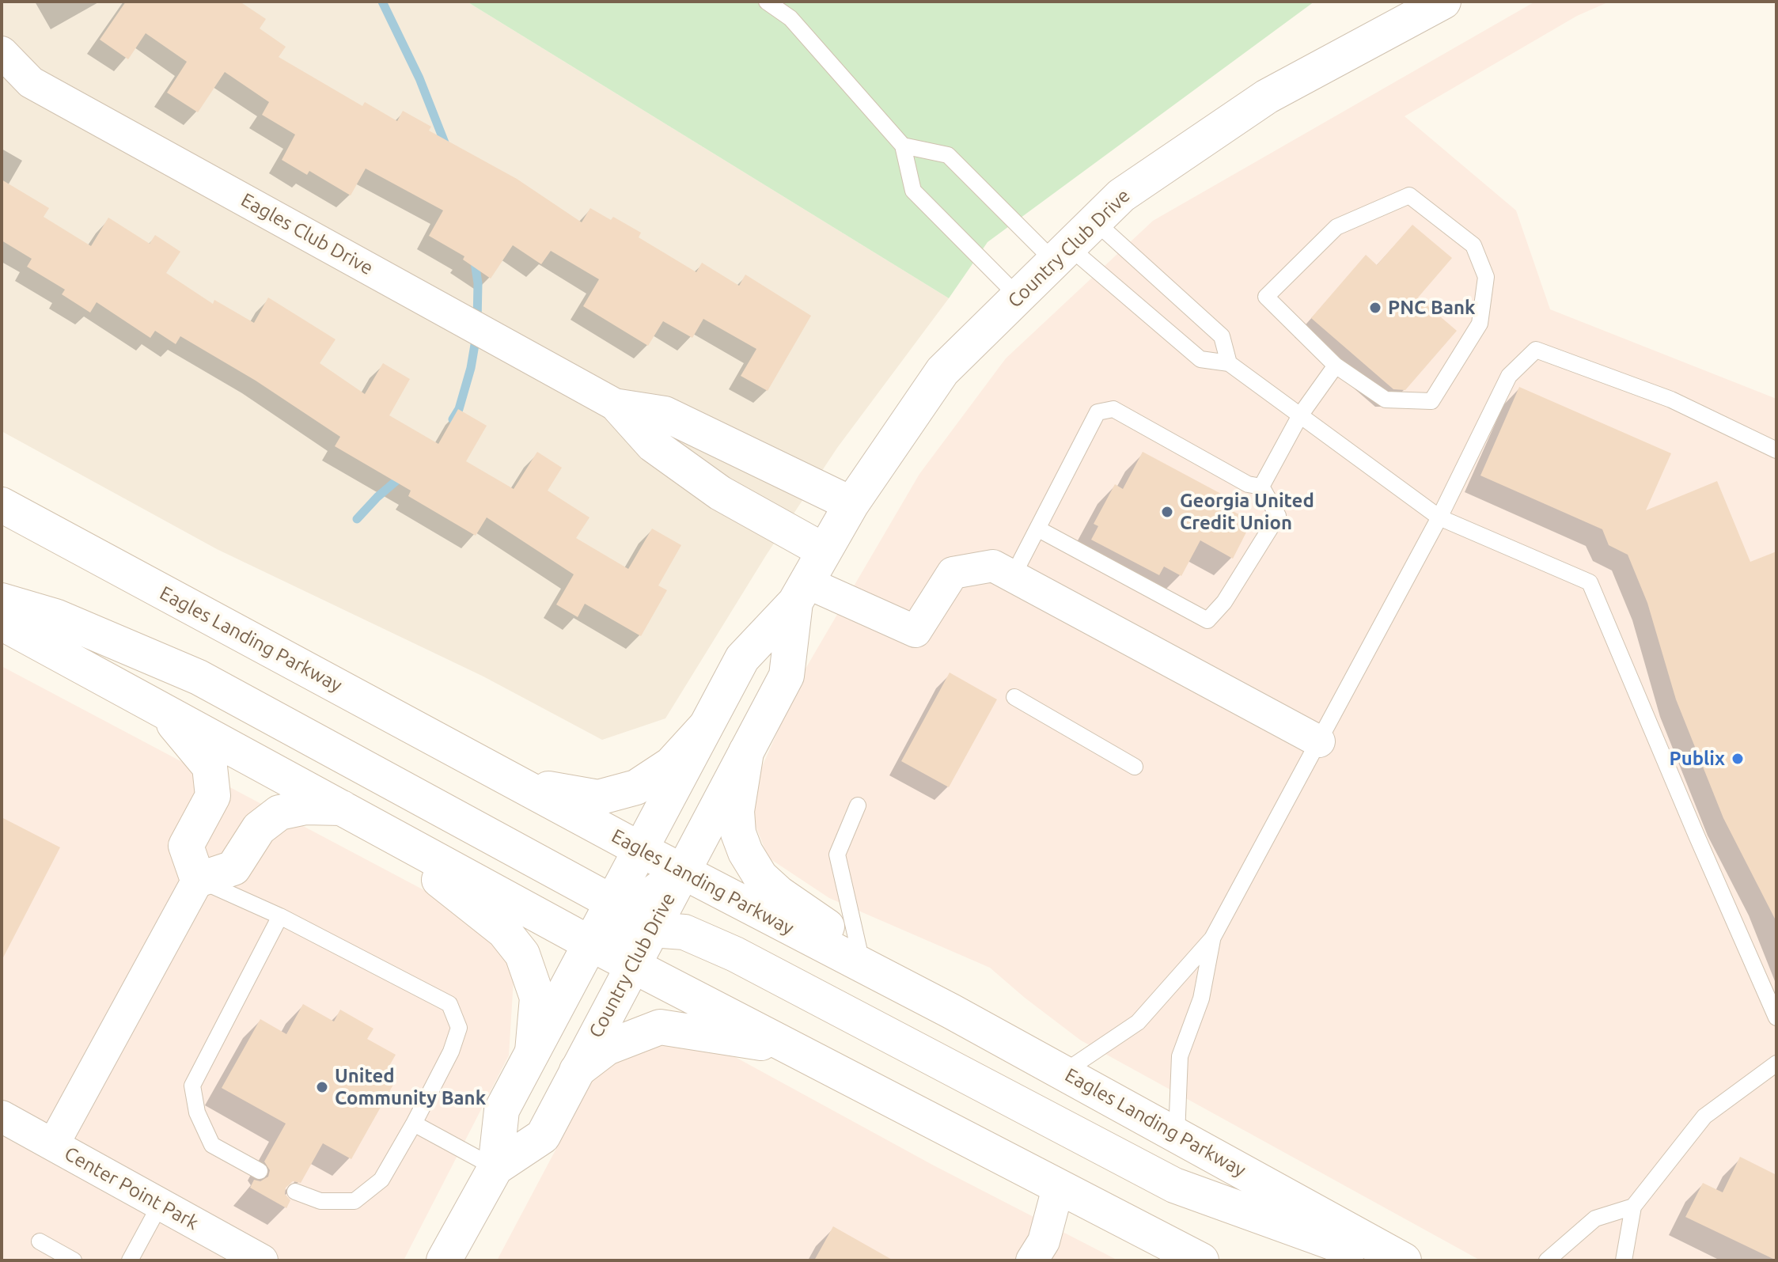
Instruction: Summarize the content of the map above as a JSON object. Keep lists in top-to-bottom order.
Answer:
{
  "streets": {
    "main road": ["Country Club Drive", "Eagles Landing Parkway"],
    "street": ["Eagles Club Drive", "Center Point Park"]
  },
  "crossings": [
    ["Country Club Drive", "Eagles Landing Parkway"]
  ],
  "places": [
    "PNC Bank",
    "Georgia United Credit Union",
    "Publix",
    "United Community Bank"
  ]
}
